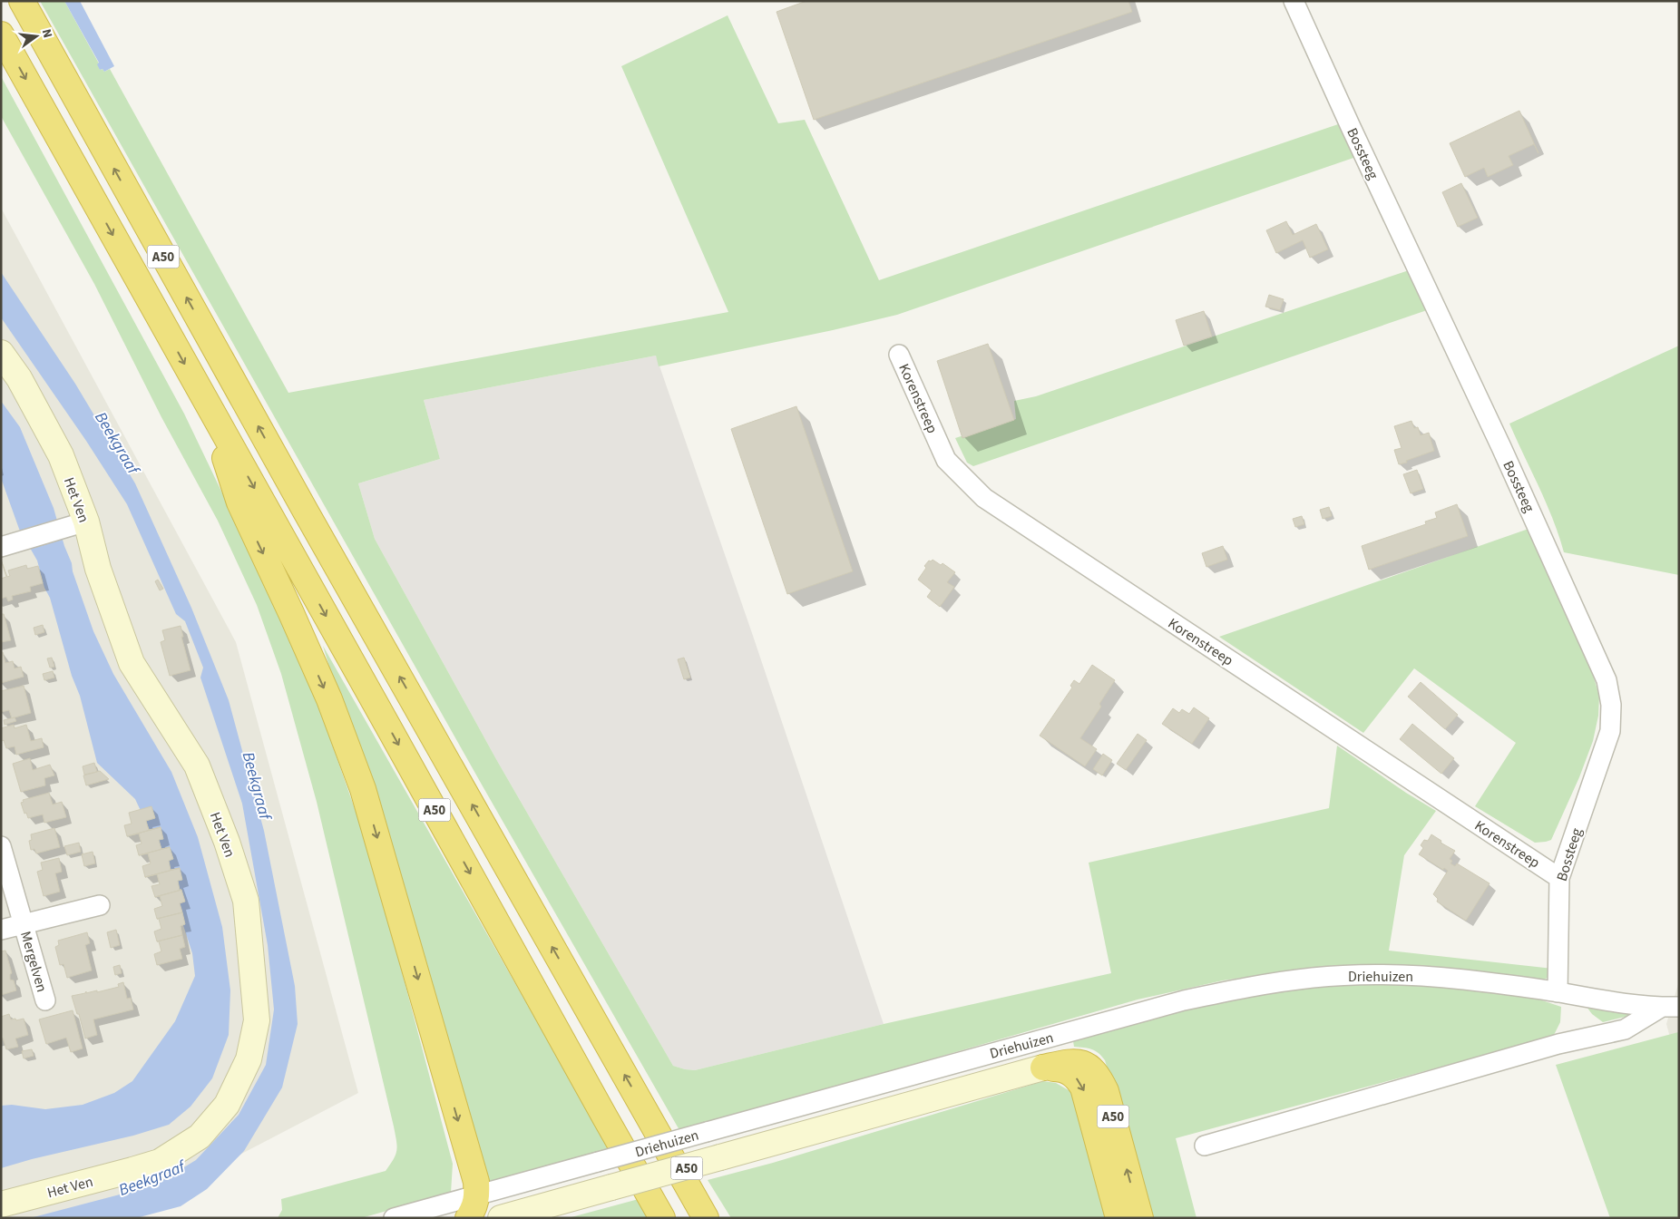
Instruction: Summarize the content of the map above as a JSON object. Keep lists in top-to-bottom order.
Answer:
{
  "streets": {
    "highway": ["A50"],
    "street": [
      "Bossteeg",
      "Korenstreep",
      "Het Ven",
      "Mergelven",
      "Driehuizen"
    ]
  },
  "crossings": [
    ["Bossteeg", "Korenstreep"],
    ["Bossteeg", "Driehuizen"],
    ["A50", "Driehuizen"]
  ],
  "water": ["Beekgraaf"],
  "north": "right"
}
